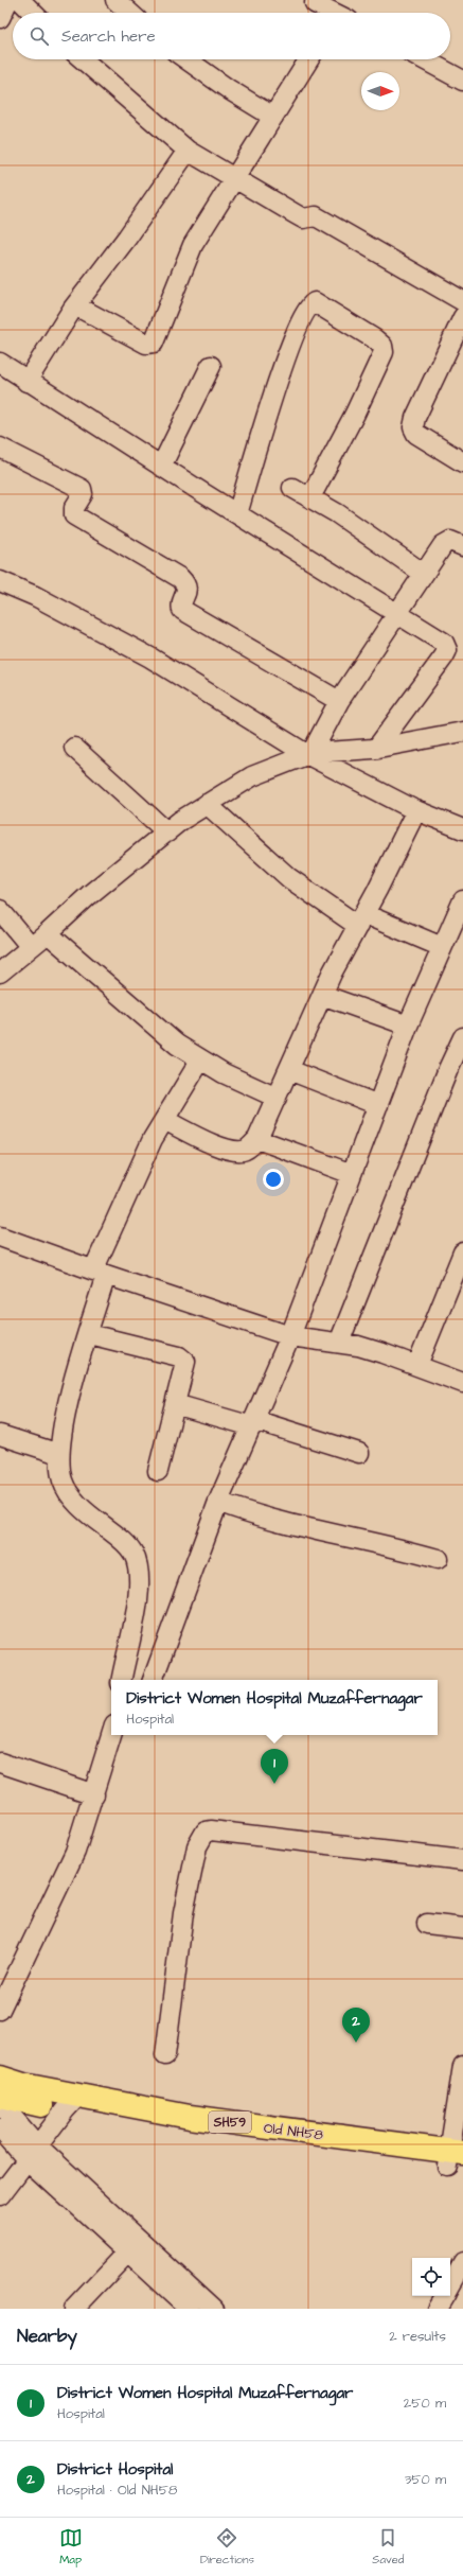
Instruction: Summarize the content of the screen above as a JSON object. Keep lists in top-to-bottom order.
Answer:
{
  "streets": {
    "main road": ["SH59", "Old NH58"]
  },
  "north": "right",
  "page": {
    "search": "Search here",
    "popup": ["District Women Hospital Muzaffernagar", "Hospital"],
    "pins": ["1", "2"],
    "heading": ["Nearby", "2 results"],
    "list": [
      {
        "mark": "1",
        "name": "District Women Hospital Muzaffernagar",
        "note": "Hospital",
        "value": "250 m"
      },
      {
        "mark": "2",
        "name": "District Hospital",
        "note": "Hospital · Old NH58",
        "value": "350 m"
      }
    ],
    "nav": ["Map", "Directions", "Saved"]
  }
}
